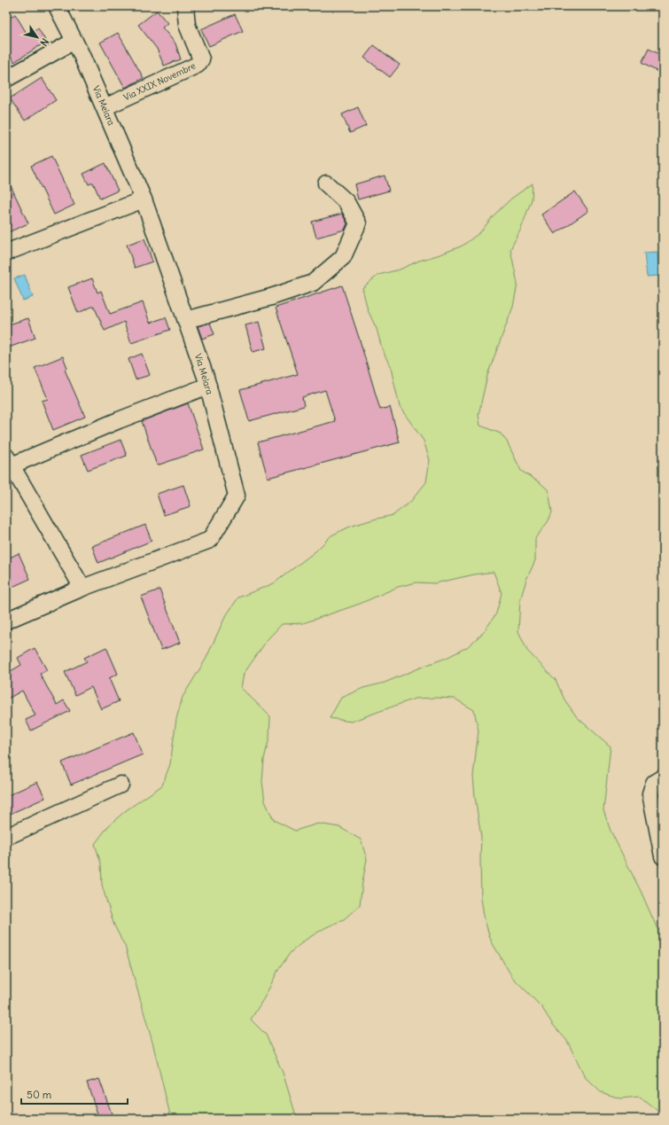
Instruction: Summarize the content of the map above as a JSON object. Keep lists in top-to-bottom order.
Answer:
{
  "streets": {
    "street": ["Via XXIX Novembre", "Via Melara"]
  },
  "crossings": [
    ["Via XXIX Novembre", "Via Melara"]
  ],
  "scale_bar": "50 m",
  "north": "bottom right"
}
